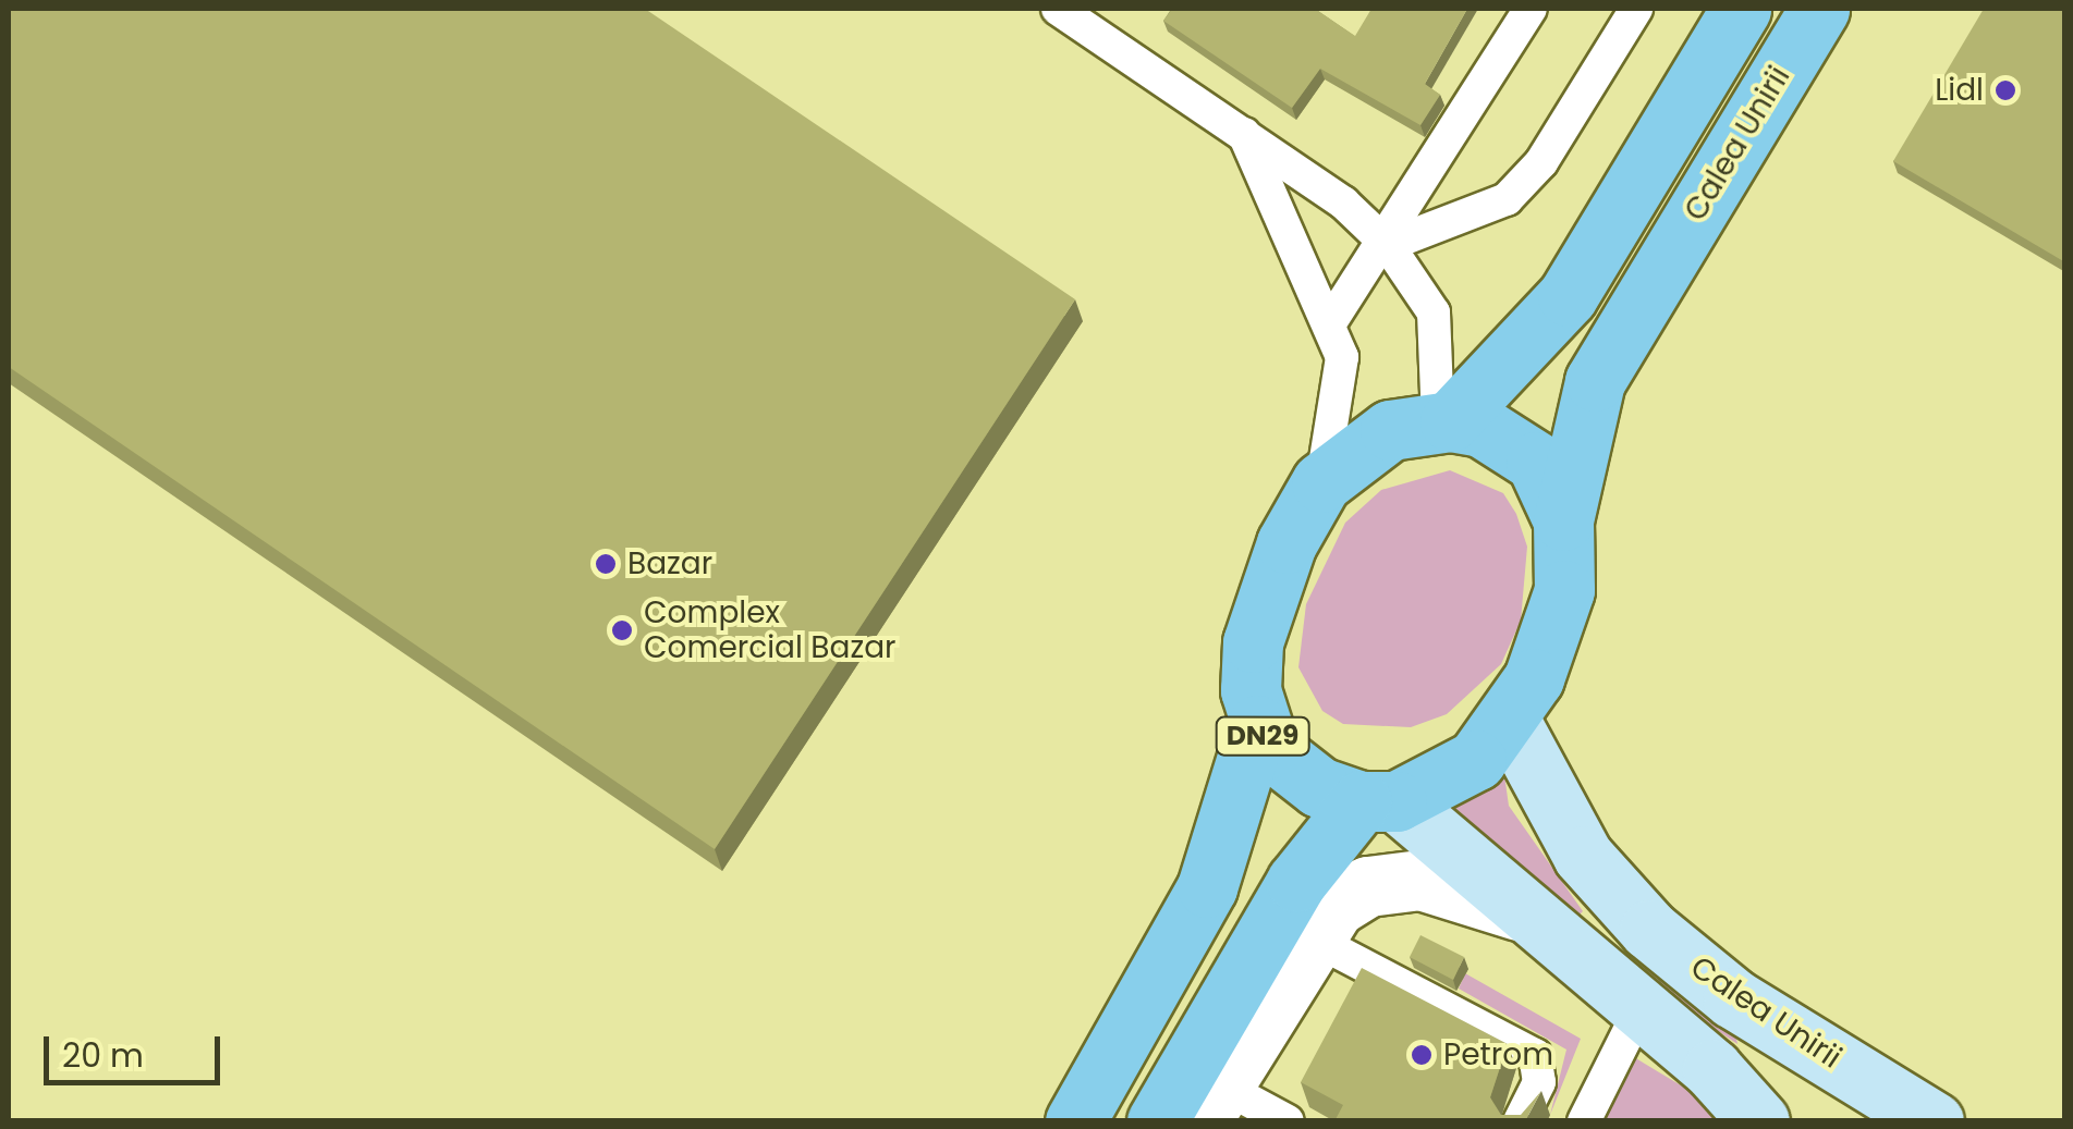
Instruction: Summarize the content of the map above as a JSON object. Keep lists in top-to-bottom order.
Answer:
{
  "streets": {
    "main road": ["Calea Unirii", "DN29"]
  },
  "crossings": [
    ["Calea Unirii", "DN29"]
  ],
  "places": [
    "Lidl",
    "Bazar",
    "Complex Comercial Bazar",
    "Petrom"
  ],
  "scale_bar": "20 m"
}
